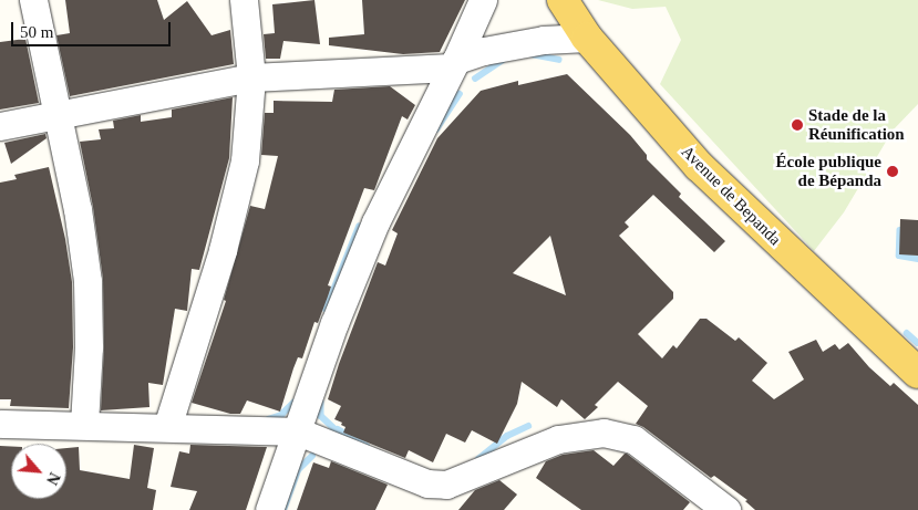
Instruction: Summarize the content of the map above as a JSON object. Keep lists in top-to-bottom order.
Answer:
{
  "streets": {
    "main road": ["Avenue de Bepanda"]
  },
  "places": ["Stade de la Réunification", "École publique de Bépanda"],
  "scale_bar": "50 m",
  "north": "bottom right"
}
